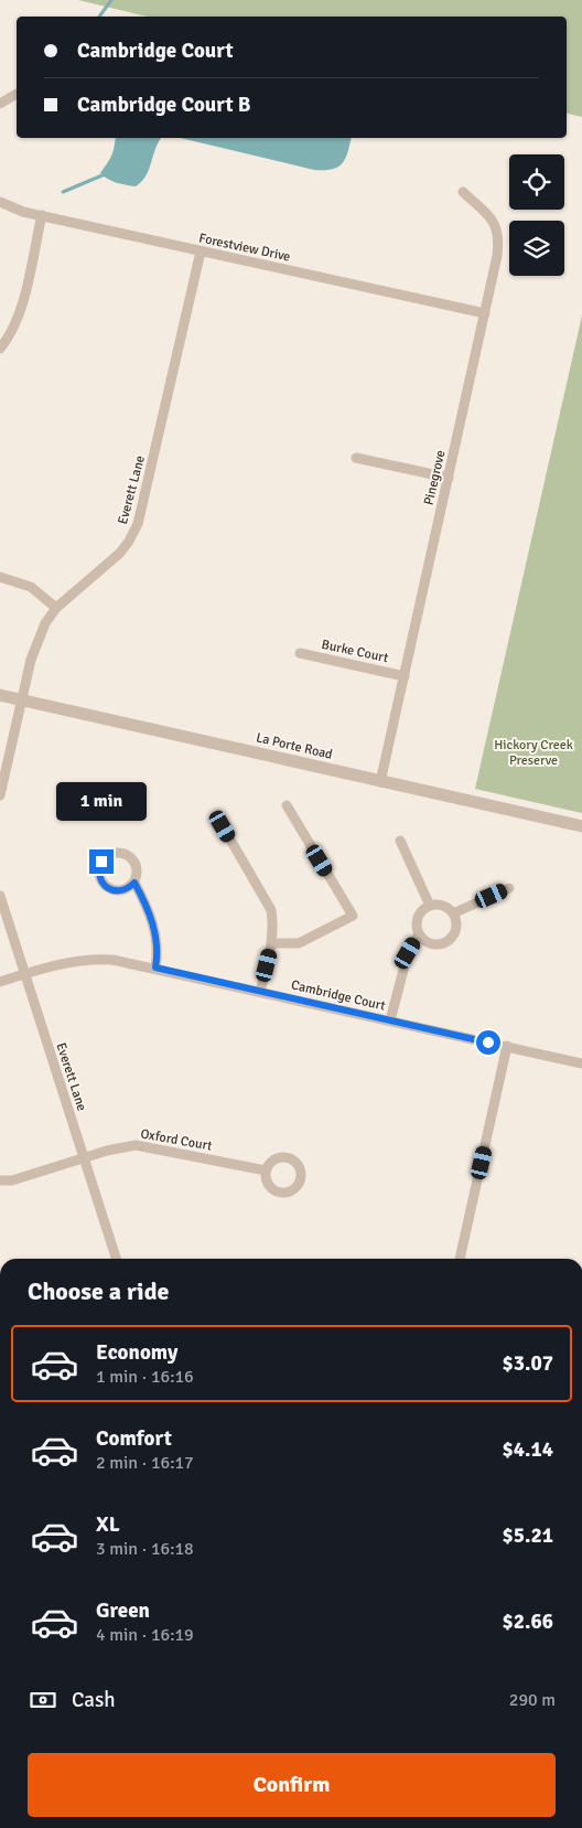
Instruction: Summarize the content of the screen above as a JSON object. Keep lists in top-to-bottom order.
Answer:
{
  "streets": {
    "street": [
      "Forestview Drive",
      "Pinegrove",
      "Everett Lane",
      "Burke Court",
      "La Porte Road",
      "Cambridge Court",
      "Oxford Court"
    ]
  },
  "crossings": [
    ["Forestview Drive", "Pinegrove"],
    ["Forestview Drive", "Everett Lane"],
    ["Pinegrove", "Burke Court"],
    ["Pinegrove", "La Porte Road"],
    ["Everett Lane", "La Porte Road"],
    ["Everett Lane", "Cambridge Court"],
    ["Everett Lane", "Oxford Court"]
  ],
  "parks": ["Hickory Creek Preserve"],
  "page": {
    "banner": ["Cambridge Court", "Cambridge Court B"],
    "bubble": "1 min",
    "heading": "Choose a ride",
    "list": [
      {
        "name": "Economy",
        "note": "1 min · 16:16",
        "value": "$3.07"
      },
      {
        "name": "Comfort",
        "note": "2 min · 16:17",
        "value": "$4.14"
      },
      {
        "name": "XL",
        "note": "3 min · 16:18",
        "value": "$5.21"
      },
      {
        "name": "Green",
        "note": "4 min · 16:19",
        "value": "$2.66"
      }
    ],
    "pay": ["Cash", "290 m"],
    "buttons": "Confirm"
  }
}
